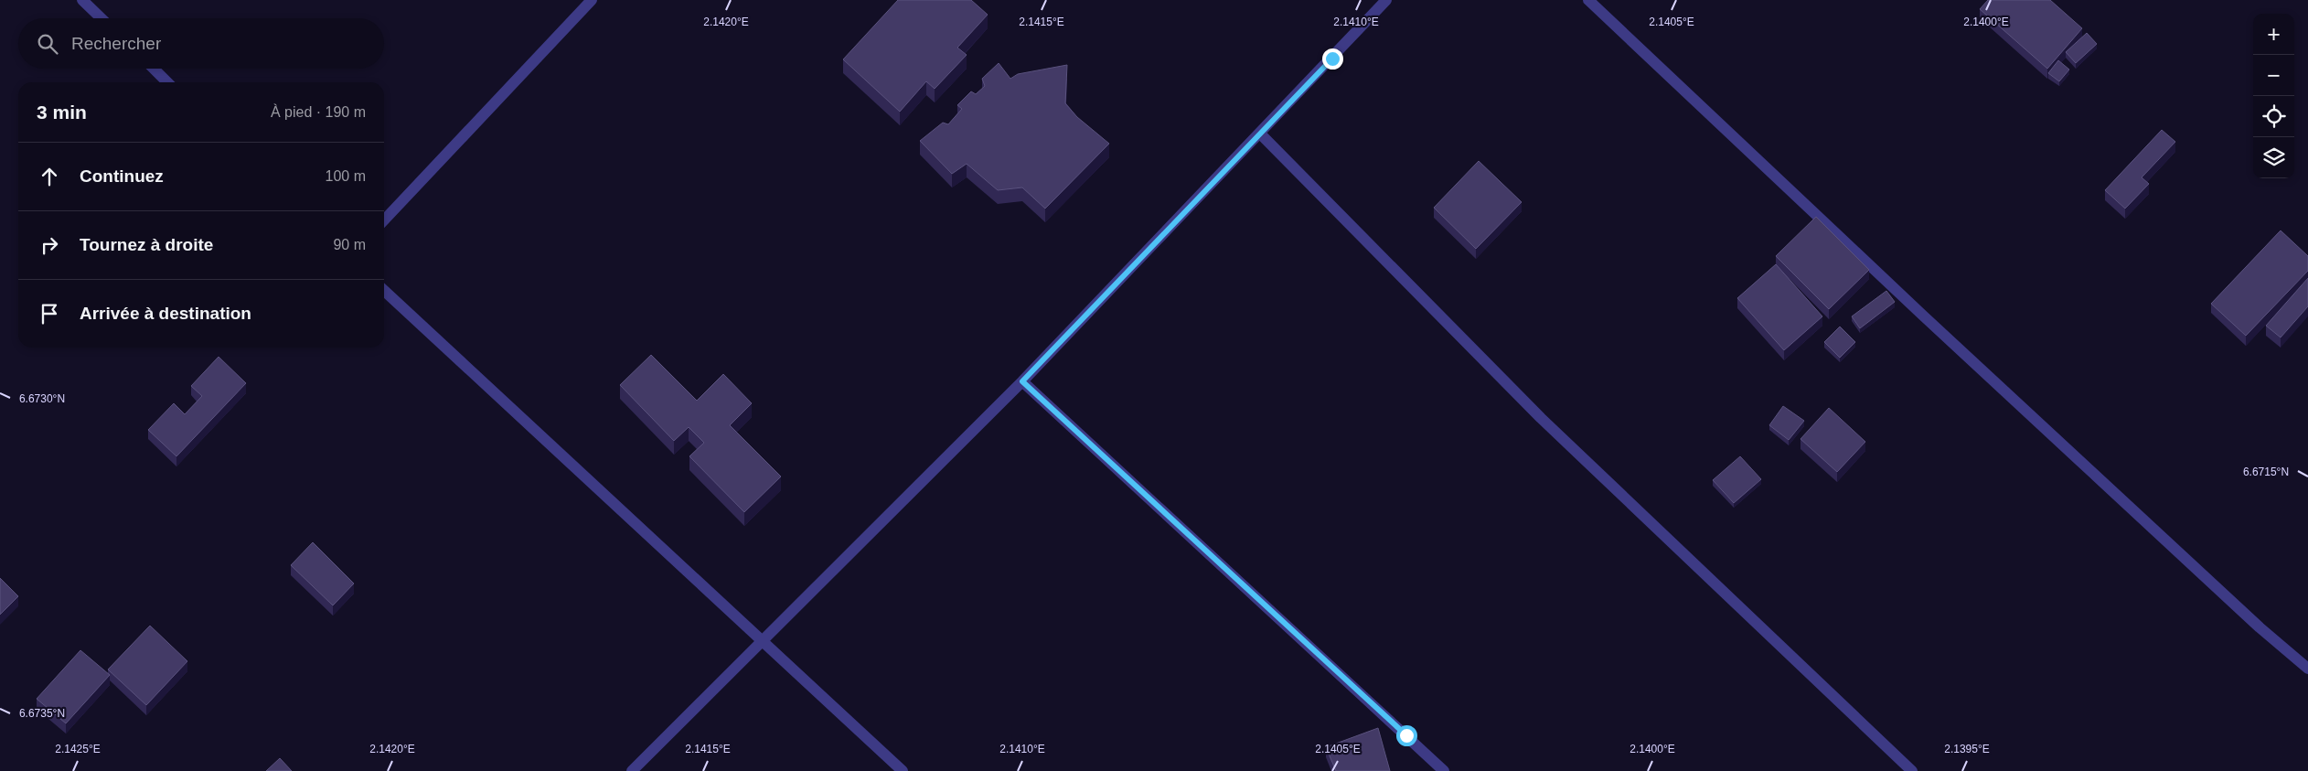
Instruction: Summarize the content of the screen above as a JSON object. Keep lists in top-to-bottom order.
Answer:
{
  "page": {
    "map_buttons": ["+", "−"],
    "search": "Rechercher",
    "heading": ["3 min", "À pied · 190 m"],
    "list": [
      ["Continuez", "100 m"],
      ["Tournez à droite", "90 m"],
      "Arrivée à destination"
    ]
  },
  "coordinates": [
    "2.1405°E",
    "2.1420°E",
    "2.1415°E",
    "2.1410°E",
    "2.1400°E",
    "6.6730°N",
    "6.6715°N",
    "6.6735°N",
    "2.1425°E",
    "2.1395°E"
  ]
}
